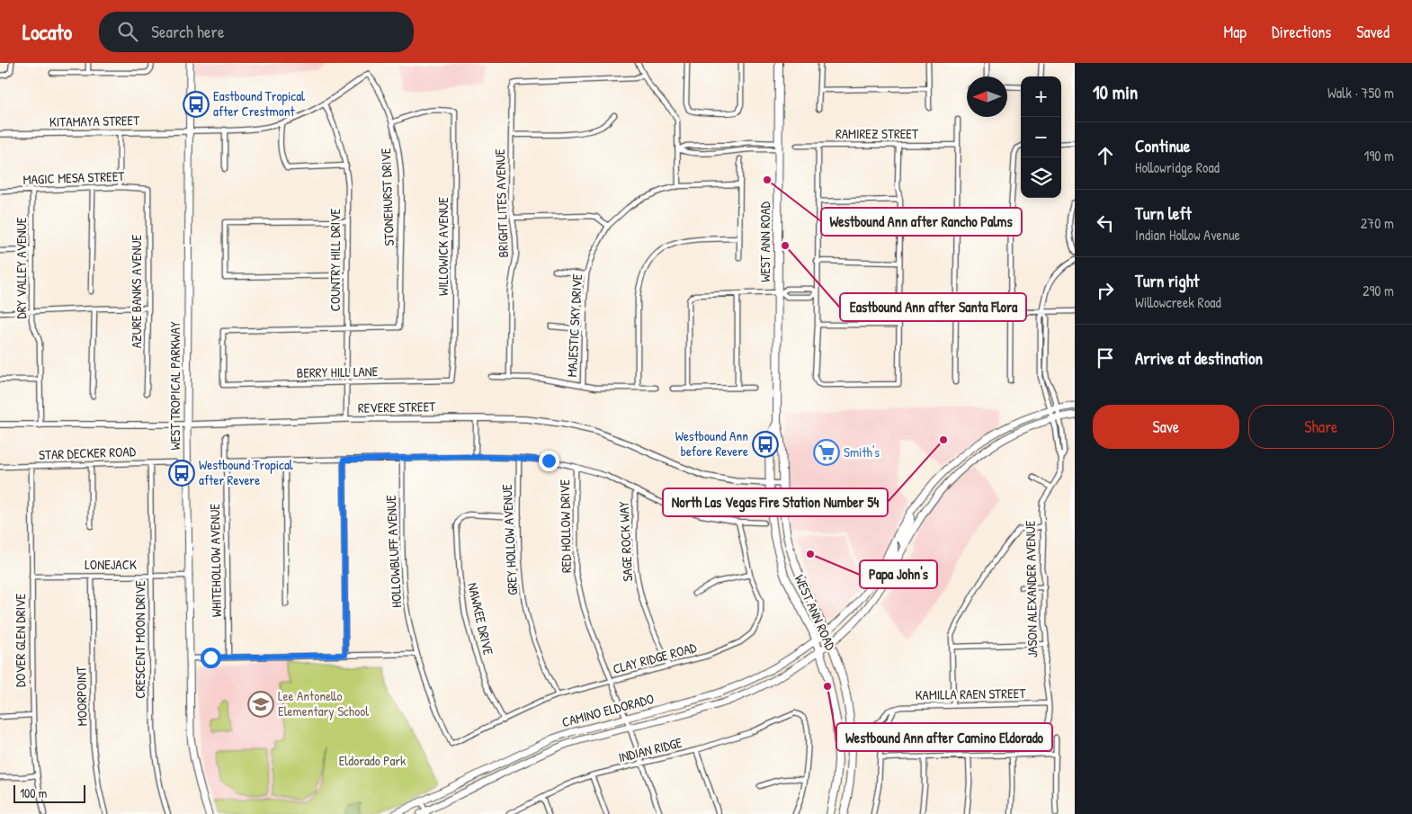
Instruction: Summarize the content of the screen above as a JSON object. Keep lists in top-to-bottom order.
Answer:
{
  "streets": {
    "main road": ["WEST ANN ROAD", "WEST TROPICAL PARKWAY", "CAMINO ELDORADO"],
    "street": [
      "KITAMAYA STREET",
      "RAMIREZ STREET",
      "MAGIC MESA STREET",
      "STONEHURST DRIVE",
      "BRIGHT LITES AVENUE",
      "WILLOWICK AVENUE",
      "COUNTRY HILL DRIVE",
      "DRY VALLEY AVENUE",
      "AZURE BANKS AVENUE",
      "MAJESTIC SKY DRIVE",
      "BERRY HILL LANE",
      "REVERE STREET",
      "STAR DECKER ROAD",
      "RED HOLLOW DRIVE",
      "GREY HOLLOW AVENUE",
      "SAGE ROCK WAY",
      "HOLLOWBLUFF AVENUE",
      "WHITEHOLLOW AVENUE",
      "LONEJACK",
      "JASON ALEXANDER AVENUE",
      "NAWKEE DRIVE",
      "CRESCENT MOON DRIVE",
      "DOVER GLEN DRIVE",
      "CLAY RIDGE ROAD",
      "KAMILLA RAEN STREET",
      "MOORPOINT",
      "INDIAN RIDGE"
    ]
  },
  "crossings": [
    ["KITAMAYA STREET", "WEST TROPICAL PARKWAY"],
    ["MAGIC MESA STREET", "DRY VALLEY AVENUE"],
    ["MAGIC MESA STREET", "AZURE BANKS AVENUE"],
    ["STONEHURST DRIVE", "WILLOWICK AVENUE"],
    ["STONEHURST DRIVE", "COUNTRY HILL DRIVE"],
    ["STONEHURST DRIVE", "BERRY HILL LANE"],
    ["WEST ANN ROAD", "REVERE STREET"],
    ["WEST ANN ROAD", "KAMILLA RAEN STREET"],
    ["WEST ANN ROAD", "CAMINO ELDORADO"],
    ["WILLOWICK AVENUE", "BERRY HILL LANE"],
    ["COUNTRY HILL DRIVE", "BERRY HILL LANE"],
    ["COUNTRY HILL DRIVE", "REVERE STREET"],
    ["DRY VALLEY AVENUE", "REVERE STREET"],
    ["WEST TROPICAL PARKWAY", "REVERE STREET"],
    ["WEST TROPICAL PARKWAY", "LONEJACK"],
    ["STAR DECKER ROAD", "CRESCENT MOON DRIVE"],
    ["STAR DECKER ROAD", "DOVER GLEN DRIVE"],
    ["RED HOLLOW DRIVE", "CLAY RIDGE ROAD"],
    ["RED HOLLOW DRIVE", "CAMINO ELDORADO"],
    ["RED HOLLOW DRIVE", "INDIAN RIDGE"],
    ["GREY HOLLOW AVENUE", "NAWKEE DRIVE"],
    ["GREY HOLLOW AVENUE", "CLAY RIDGE ROAD"],
    ["SAGE ROCK WAY", "CLAY RIDGE ROAD"],
    ["HOLLOWBLUFF AVENUE", "CLAY RIDGE ROAD"],
    ["LONEJACK", "CRESCENT MOON DRIVE"],
    ["LONEJACK", "DOVER GLEN DRIVE"],
    ["LONEJACK", "MOORPOINT"],
    ["JASON ALEXANDER AVENUE", "KAMILLA RAEN STREET"],
    ["NAWKEE DRIVE", "CLAY RIDGE ROAD"]
  ],
  "parks": ["Eldorado Park"],
  "places": {
    "bus stop": ["Eastbound Tropical after Crestmont", "Westbound Ann before Revere", "Westbound Tropical after Revere"],
    "other": [
      "Westbound Ann after Rancho Palms",
      "Eastbound Ann after Santa Flora",
      "North Las Vegas Fire Station Number 54",
      "Papa John's",
      "Westbound Ann after Camino Eldorado"
    ],
    "supermarket": ["Smith's"],
    "school or university": ["Lee Antonello Elementary School"]
  },
  "scale_bar": "100 m",
  "north": "left",
  "page": {
    "header": "Locato",
    "search": "Search here",
    "nav": ["Map", "Directions", "Saved"],
    "heading": ["10 min", "Walk · 750 m"],
    "map_buttons": ["+", "−"],
    "list": [
      ["Continue", "Hollowridge Road", "190 m"],
      ["Turn left", "Indian Hollow Avenue", "270 m"],
      ["Turn right", "Willowcreek Road", "290 m"],
      "Arrive at destination"
    ],
    "buttons": ["Save", "Share"],
    "scale": "100 m"
  }
}
